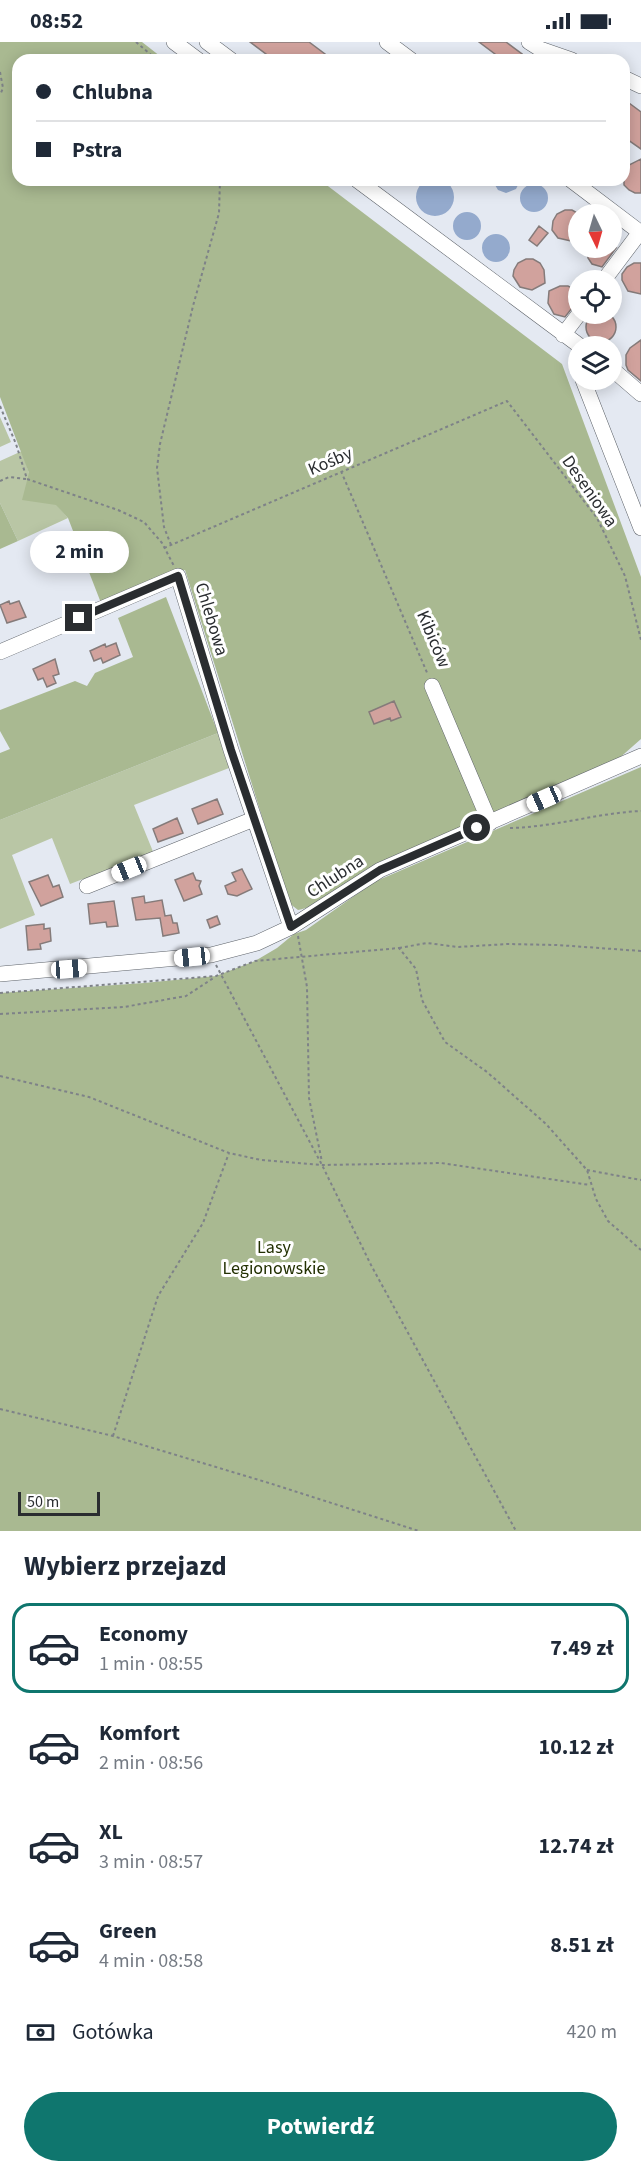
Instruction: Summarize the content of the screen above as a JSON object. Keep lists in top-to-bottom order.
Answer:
{
  "streets": {
    "street": ["Chlebowa", "Kibiców", "Chlubna"],
    "path": ["Kośby", "Deseniowa"]
  },
  "crossings": [
    ["Kośby", "Deseniowa"],
    ["Kośby", "Chlebowa"],
    ["Kośby", "Kibiców"],
    ["Chlebowa", "Chlubna"],
    ["Kibiców", "Chlubna"]
  ],
  "parks": ["Lasy Legionowskie"],
  "scale_bar": "50 m",
  "north": "bottom",
  "page": {
    "status": "08:52",
    "banner": ["Chlubna", "Pstra"],
    "bubble": "2 min",
    "scale": "50 m",
    "heading": "Wybierz przejazd",
    "list": [
      {
        "name": "Economy",
        "note": "1 min · 08:55",
        "value": "7.49 zł"
      },
      {
        "name": "Komfort",
        "note": "2 min · 08:56",
        "value": "10.12 zł"
      },
      {
        "name": "XL",
        "note": "3 min · 08:57",
        "value": "12.74 zł"
      },
      {
        "name": "Green",
        "note": "4 min · 08:58",
        "value": "8.51 zł"
      }
    ],
    "pay": ["Gotówka", "420 m"],
    "buttons": "Potwierdź"
  }
}
